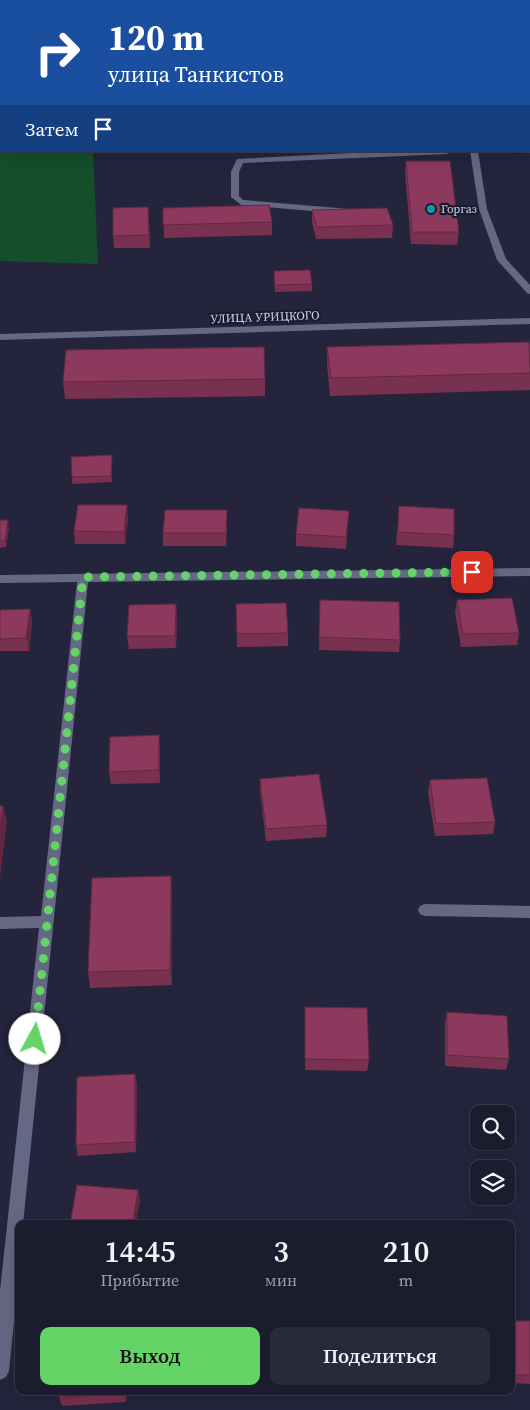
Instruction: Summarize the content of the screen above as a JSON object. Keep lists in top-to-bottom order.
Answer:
{
  "streets": {
    "street": ["УЛИЦА УРИЦКОГО"]
  },
  "places": ["Горгаз"],
  "page": {
    "turn": ["120 m", "улица Танкистов"],
    "then": "Затем",
    "eta": [
      "14:45",
      "Прибытие",
      "3",
      "мин",
      "210",
      "m"
    ],
    "buttons": ["Выход", "Поделиться"]
  }
}
